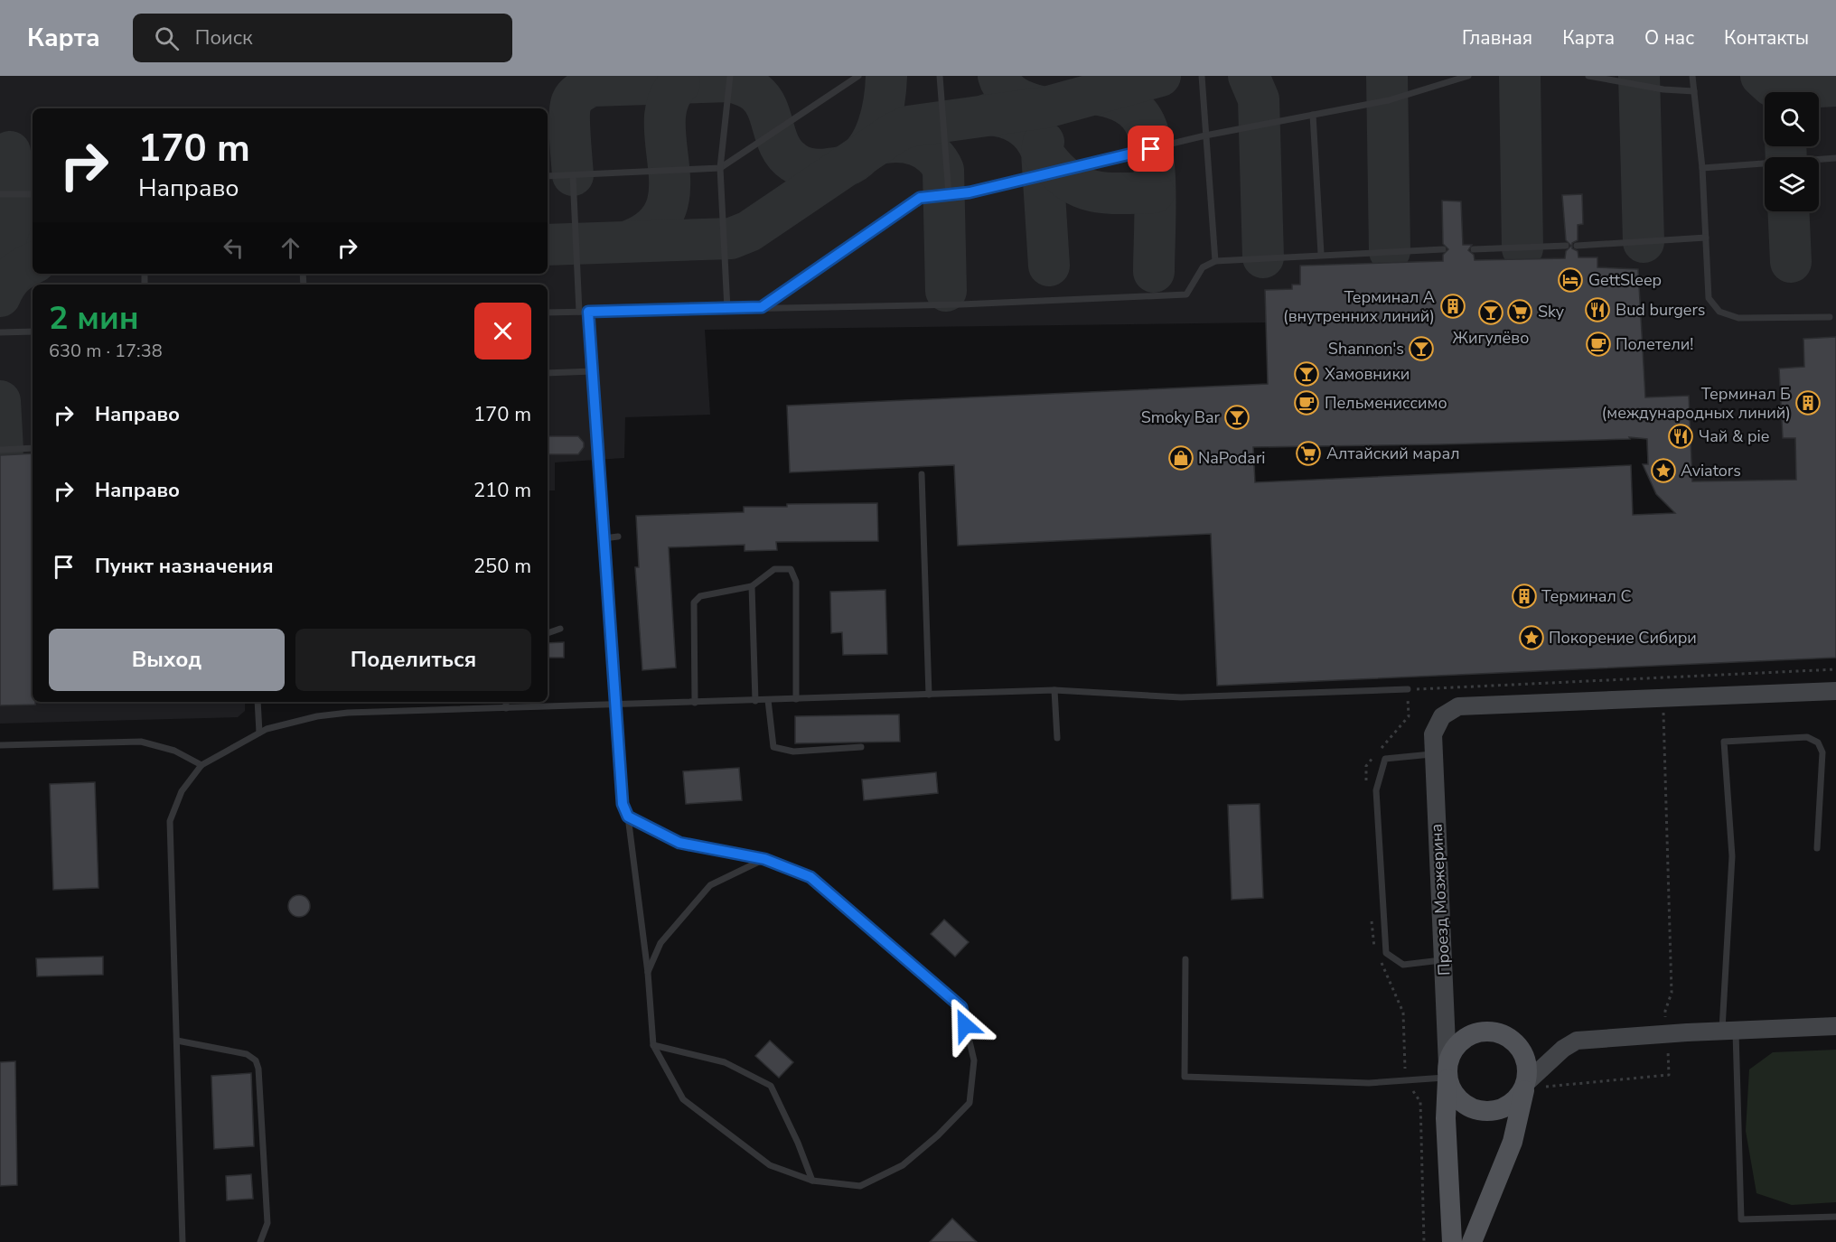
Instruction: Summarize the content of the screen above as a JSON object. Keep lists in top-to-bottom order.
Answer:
{
  "streets": {
    "main road": ["Проезд Мозжерина"]
  },
  "places": {
    "hotel": ["GettSleep"],
    "building": ["Терминал А (внутренних линий)", "Терминал Б (международных линий)", "Терминал С"],
    "restaurant": ["Bud burgers", "Чай & pie"],
    "supermarket": ["Sky", "Алтайский марал"],
    "bar": [
      "Жигулёво",
      "Shannon's",
      "Хамовники",
      "Smoky Bar"
    ],
    "cafe": ["Полетели!", "Пельмениссимо"],
    "shop": ["NaPodari"],
    "place": ["Aviators", "Покорение Сибири"]
  },
  "page": {
    "header": "Карта",
    "search": "Поиск",
    "nav": [
      "Главная",
      "Карта",
      "О нас",
      "Контакты"
    ],
    "turn": ["170 m", "Направо"],
    "heading": ["2 мин", "630 m · 17:38"],
    "list": [
      {
        "name": "Направо",
        "value": "170 m"
      },
      {
        "name": "Направо",
        "value": "210 m"
      },
      {
        "name": "Пункт назначения",
        "value": "250 m"
      }
    ],
    "buttons": ["Выход", "Поделиться"]
  }
}
